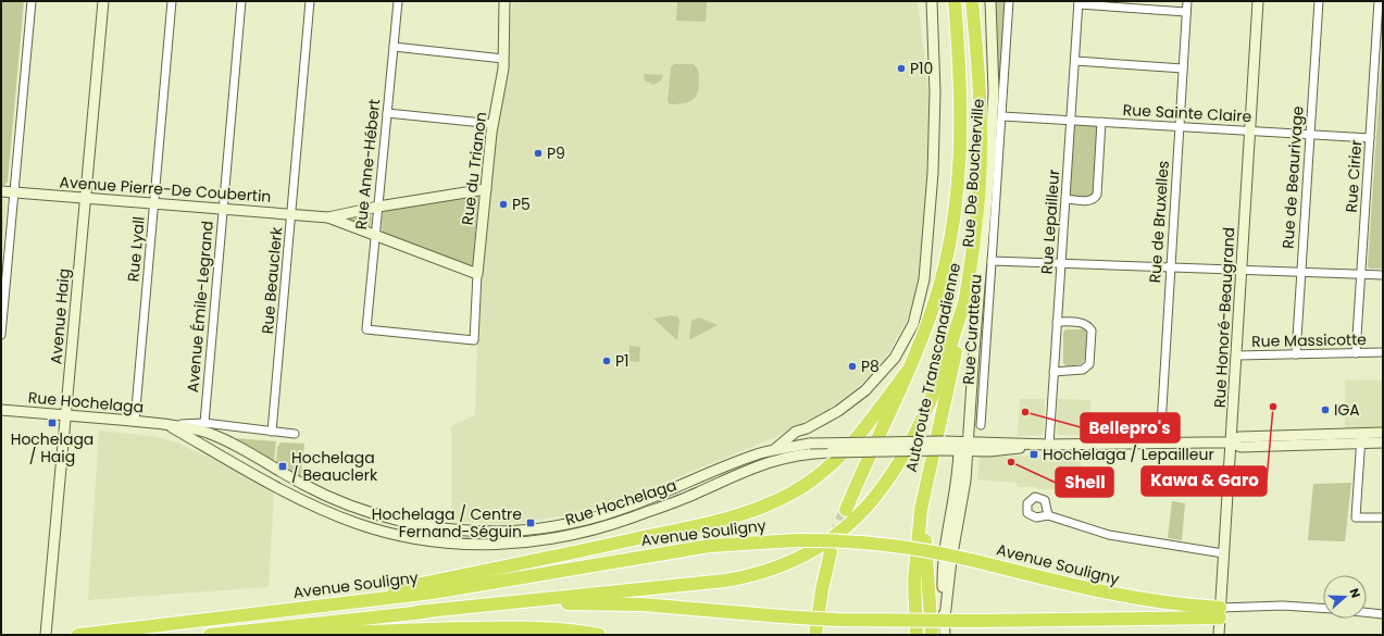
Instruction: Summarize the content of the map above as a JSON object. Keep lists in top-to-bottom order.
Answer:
{
  "streets": {
    "highway": ["Autoroute Transcanadienne", "Avenue Souligny"],
    "main road": [
      "Rue du Trianon",
      "Rue De Boucherville",
      "Avenue Pierre-De Coubertin",
      "Avenue Haig",
      "Rue Honoré-Beaugrand",
      "Rue Hochelaga"
    ],
    "street": [
      "Rue Sainte Claire",
      "Rue Anne-Hébert",
      "Rue Cirier",
      "Rue de Beaurivage",
      "Rue Lepailleur",
      "Rue de Bruxelles",
      "Rue Lyall",
      "Rue Beauclerk",
      "Avenue Émile-Legrand",
      "Rue Curatteau",
      "Rue Massicotte"
    ]
  },
  "crossings": [
    ["Rue Sainte Claire", "Rue Cirier"],
    ["Rue Sainte Claire", "Rue de Beaurivage"],
    ["Rue Sainte Claire", "Rue Lepailleur"],
    ["Rue Sainte Claire", "Rue de Bruxelles"],
    ["Rue Sainte Claire", "Rue Honoré-Beaugrand"],
    ["Rue Sainte Claire", "Rue Curatteau"],
    ["Rue Anne-Hébert", "Rue du Trianon"],
    ["Rue Anne-Hébert", "Avenue Pierre-De Coubertin"],
    ["Rue du Trianon", "Avenue Pierre-De Coubertin"],
    ["Rue De Boucherville", "Rue Hochelaga"],
    ["Rue Cirier", "Rue Massicotte"],
    ["Rue de Beaurivage", "Rue Massicotte"],
    ["Avenue Pierre-De Coubertin", "Rue Lyall"],
    ["Avenue Pierre-De Coubertin", "Rue Beauclerk"],
    ["Avenue Pierre-De Coubertin", "Avenue Émile-Legrand"],
    ["Avenue Pierre-De Coubertin", "Avenue Haig"],
    ["Rue Lepailleur", "Rue Hochelaga"],
    ["Rue de Bruxelles", "Rue Hochelaga"],
    ["Rue Lyall", "Rue Hochelaga"],
    ["Avenue Haig", "Rue Hochelaga"],
    ["Rue Honoré-Beaugrand", "Rue Massicotte"],
    ["Rue Honoré-Beaugrand", "Rue Hochelaga"],
    ["Rue Honoré-Beaugrand", "Avenue Souligny"],
    ["Autoroute Transcanadienne", "Rue Hochelaga"]
  ],
  "places": {
    "other": [
      "P10",
      "P9",
      "P5",
      "P1",
      "P8",
      "Kawa & Garo",
      "IGA",
      "Bellepro's",
      "Shell"
    ],
    "transit": [
      "Hochelaga / Haig",
      "Hochelaga / Lepailleur",
      "Hochelaga / Beauclerk",
      "Hochelaga / Centre Fernand-Séguin"
    ]
  },
  "north": "right"
}
